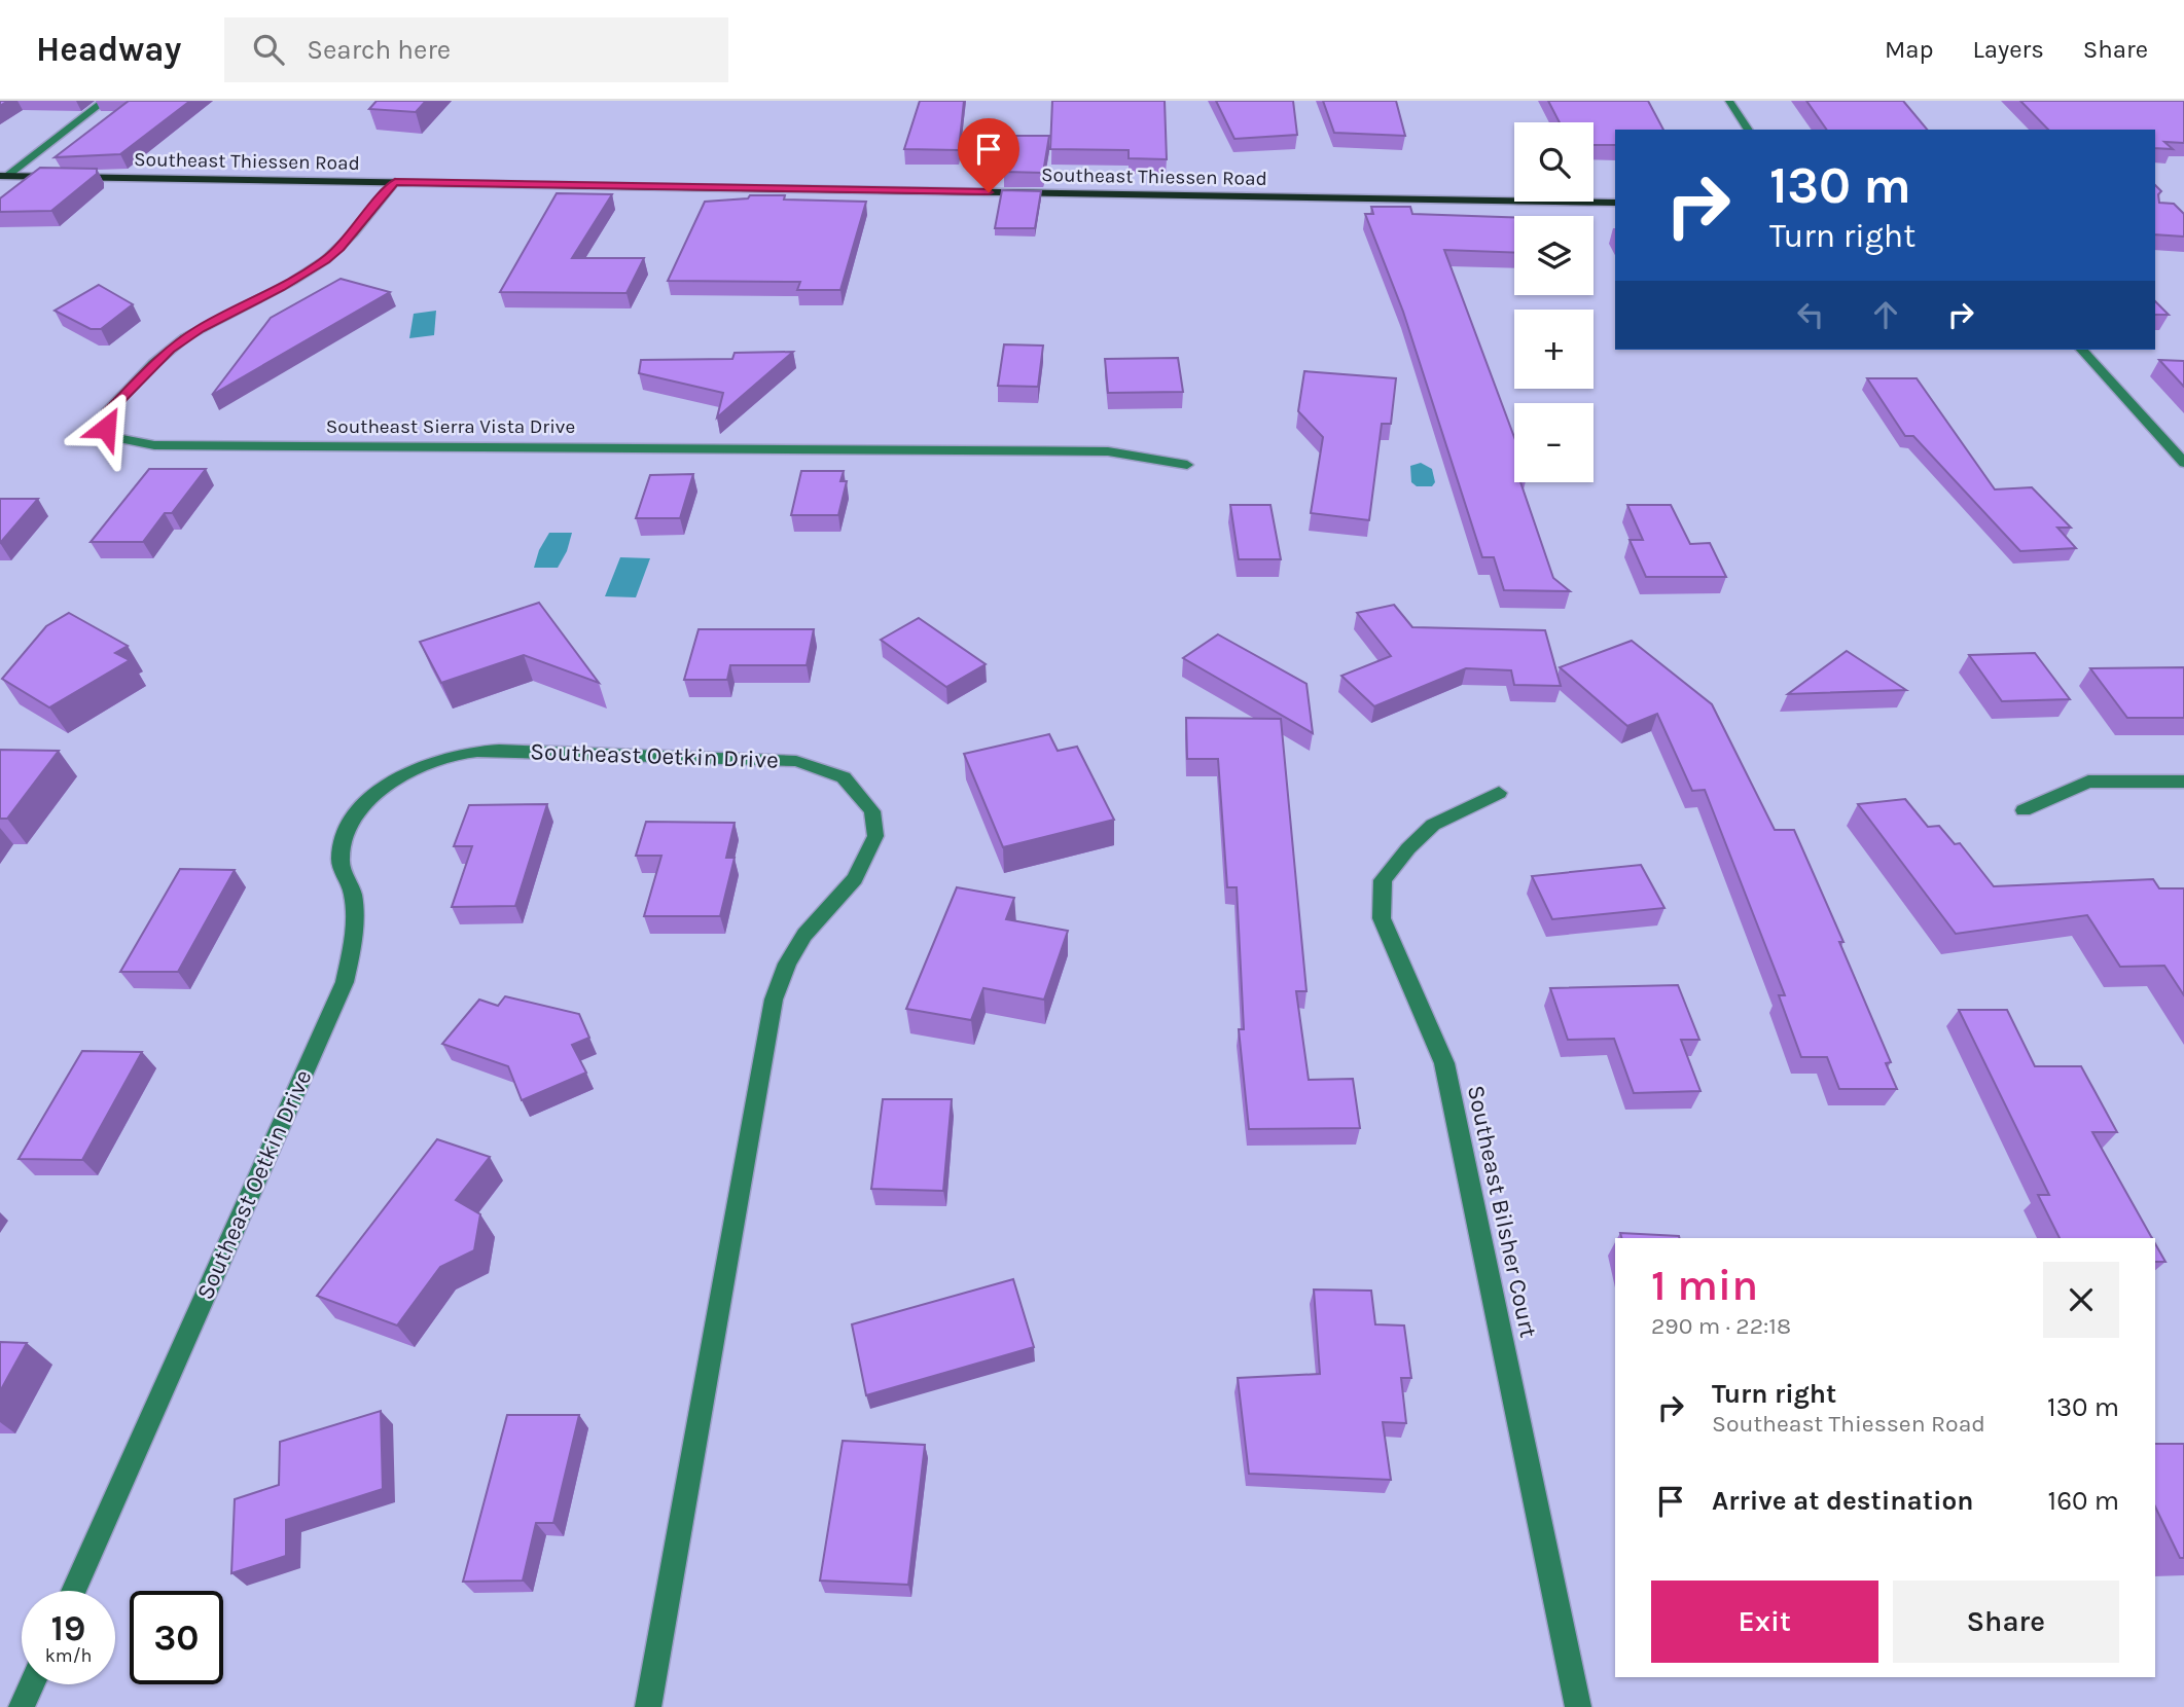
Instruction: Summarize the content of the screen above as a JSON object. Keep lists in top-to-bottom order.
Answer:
{
  "streets": {
    "main road": ["Southeast Thiessen Road"],
    "street": ["Southeast Sierra Vista Drive", "Southeast Oetkin Drive", "Southeast Bilsher Court"]
  },
  "crossings": [
    ["Southeast Thiessen Road", "Southeast Sierra Vista Drive"]
  ],
  "page": {
    "header": "Headway",
    "search": "Search here",
    "nav": ["Map", "Layers", "Share"],
    "map_buttons": ["+", "−"],
    "turn": ["130 m", "Turn right"],
    "heading": ["1 min", "290 m · 22:18"],
    "list": [
      {
        "name": "Turn right",
        "note": "Southeast Thiessen Road",
        "value": "130 m"
      },
      {
        "name": "Arrive at destination",
        "value": "160 m"
      }
    ],
    "buttons": ["Exit", "Share"],
    "speed": "19 km/h",
    "limit": "30"
  }
}
